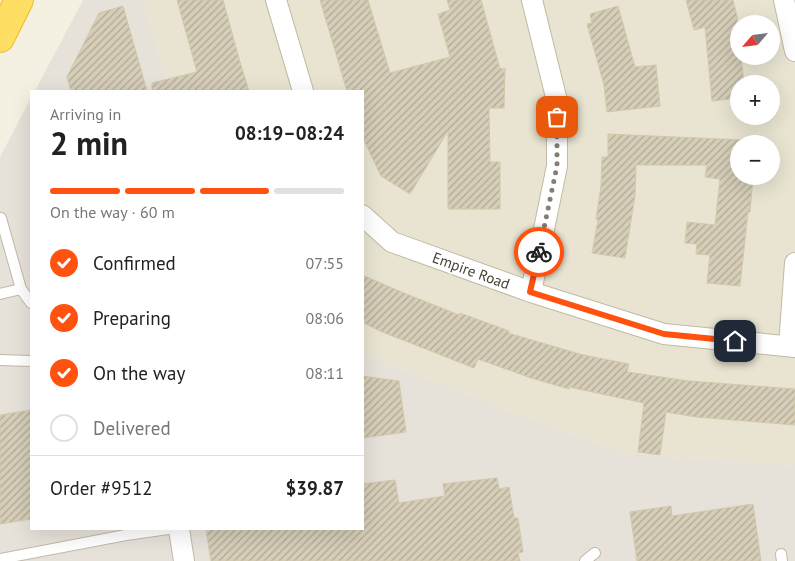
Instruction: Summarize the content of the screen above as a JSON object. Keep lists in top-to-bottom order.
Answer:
{
  "streets": {
    "street": ["Empire Road"]
  },
  "north": "bottom left",
  "page": {
    "map_buttons": ["+", "−"],
    "heading": ["2 min", "Arriving in", "08:19–08:24"],
    "panel": ["Order #9512", "$39.87"],
    "bar": "On the way · 60 m",
    "list": [
      ["Confirmed", "07:55"],
      ["Preparing", "08:06"],
      ["On the way", "08:11"],
      "Delivered"
    ]
  }
}
